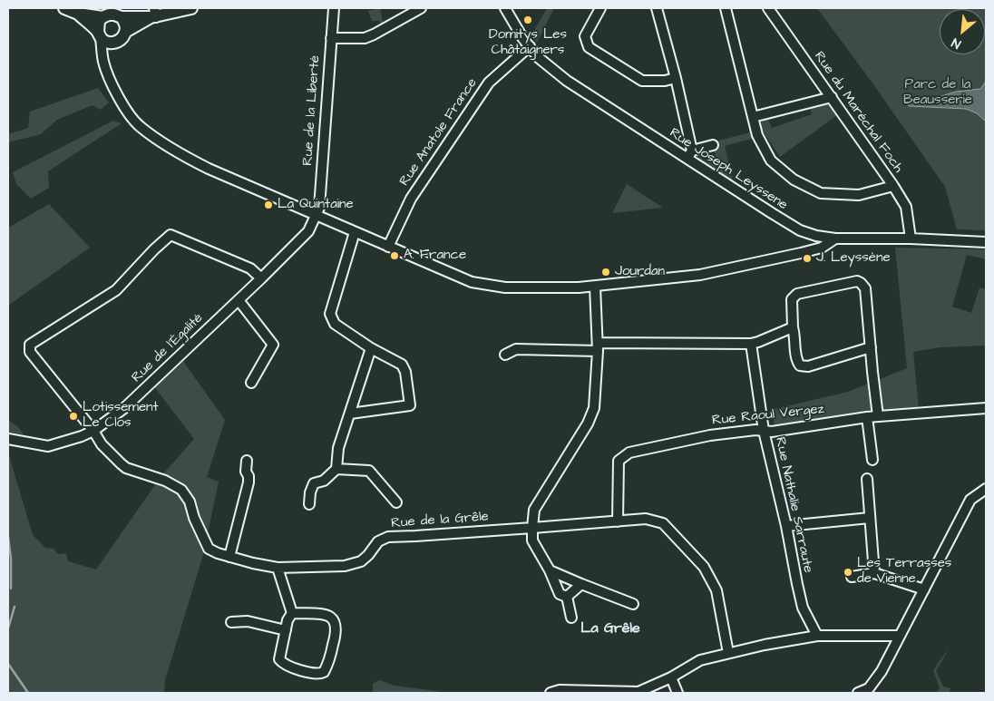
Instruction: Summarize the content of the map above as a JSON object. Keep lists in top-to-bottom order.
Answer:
{
  "streets": {
    "street": [
      "Rue de la Liberté",
      "Rue du Maréchal Foch",
      "Rue Anatole France",
      "Rue Joseph Leyssene",
      "Rue de l'Égalité",
      "Rue Raoul Vergez",
      "Rue Nathalie Sarraute",
      "Rue de la Grêle"
    ]
  },
  "crossings": [
    ["Rue de la Liberté", "Rue de l'Égalité"],
    ["Rue du Maréchal Foch", "Rue Joseph Leyssene"],
    ["Rue Anatole France", "Rue Joseph Leyssene"],
    ["Rue de l'Égalité", "Rue de la Grêle"],
    ["Rue Raoul Vergez", "Rue Nathalie Sarraute"],
    ["Rue Raoul Vergez", "Rue de la Grêle"]
  ],
  "districts": ["La Grêle"],
  "parks": ["Parc de la Beausserie"],
  "places": [
    "Domitys Les Châtaigners",
    "La Quintaine",
    "A. France",
    "J. Leyssène",
    "Jourdan",
    "Lotissement Le Clos",
    "Les Terrasses de Vienne"
  ],
  "north": "bottom left"
}
